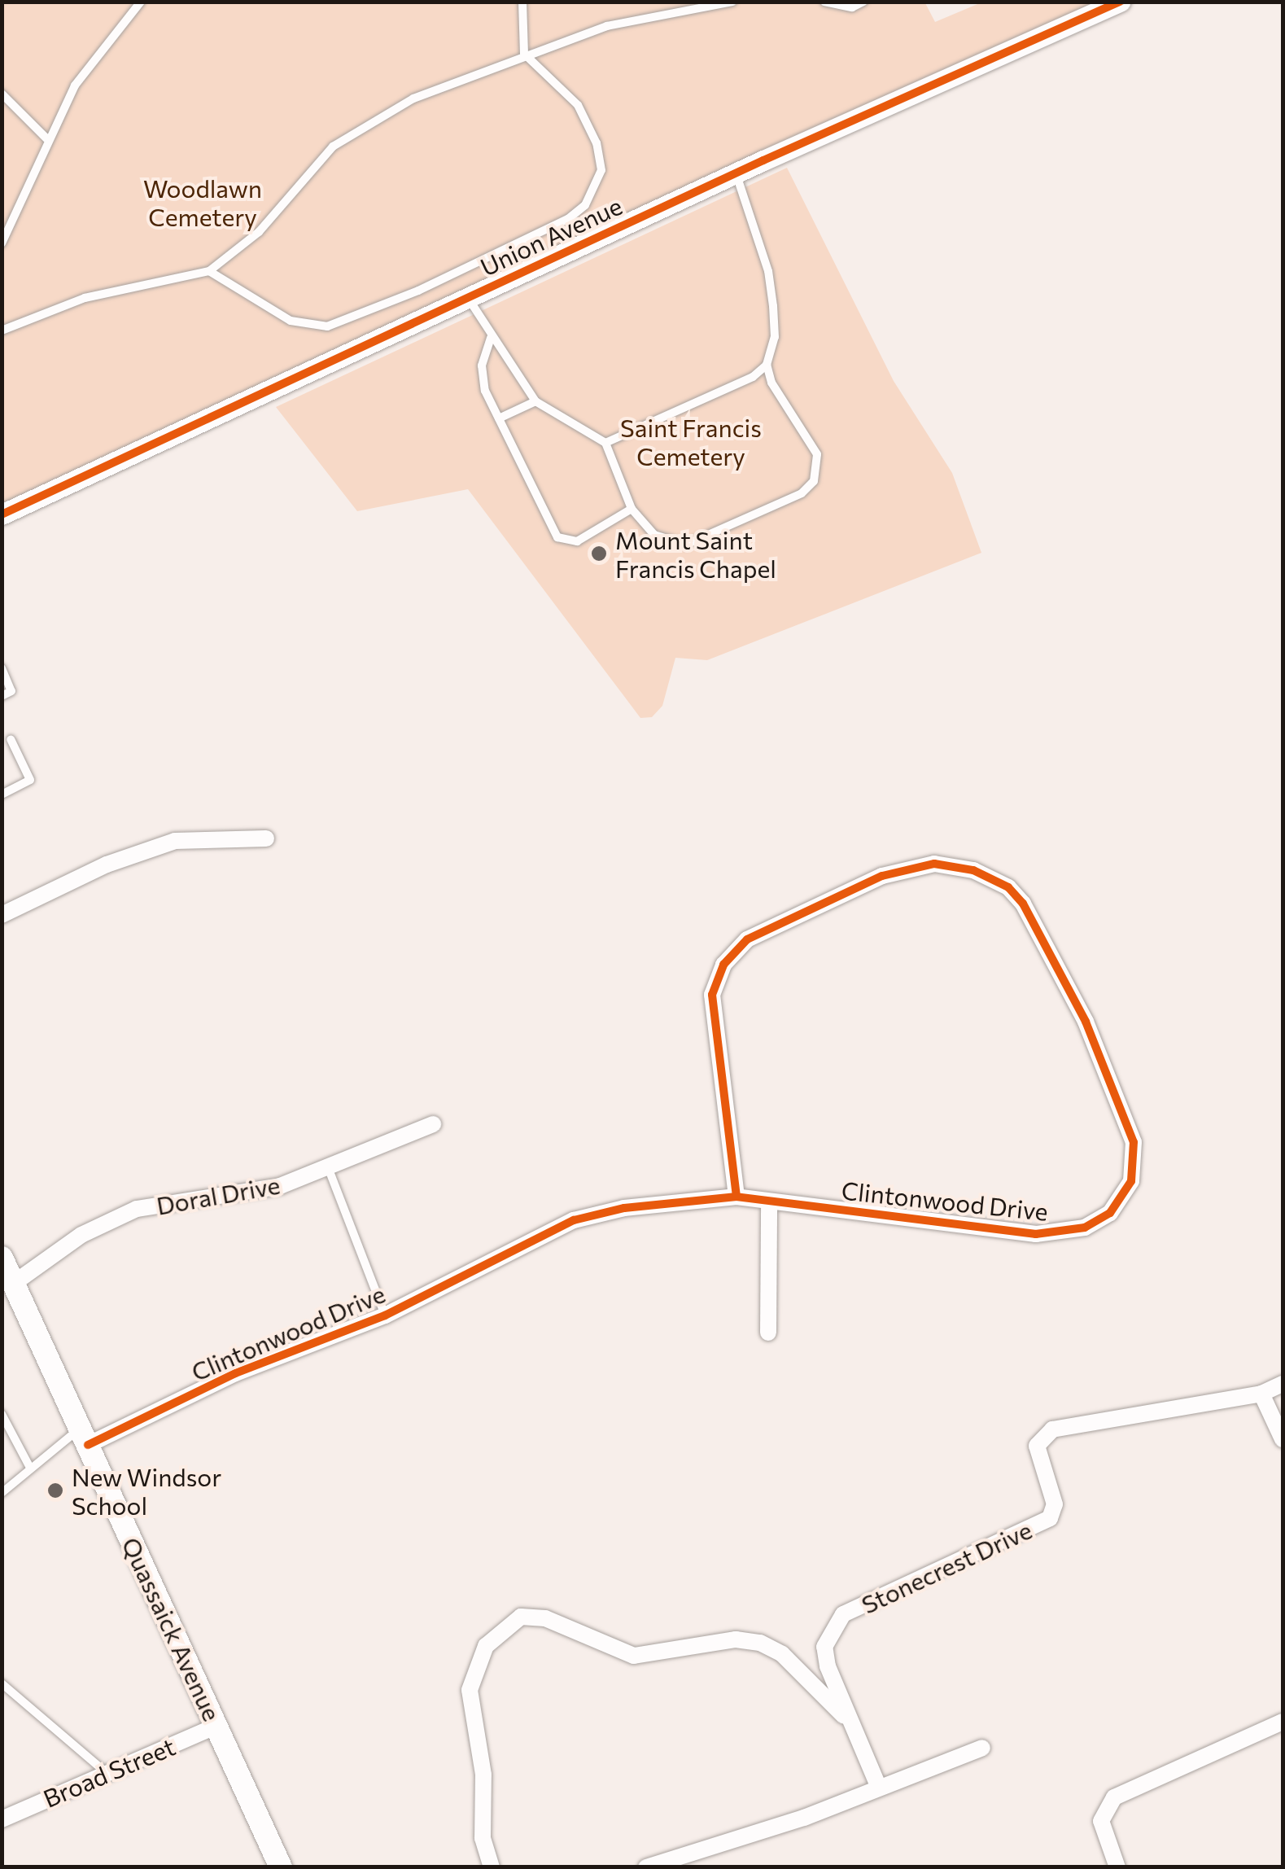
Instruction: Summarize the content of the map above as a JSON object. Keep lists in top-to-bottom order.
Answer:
{
  "streets": {
    "main road": ["Quassaick Avenue"],
    "street": [
      "Union Avenue",
      "Doral Drive",
      "Clintonwood Drive",
      "Stonecrest Drive",
      "Broad Street"
    ]
  },
  "crossings": [
    ["Doral Drive", "Quassaick Avenue"],
    ["Clintonwood Drive", "Quassaick Avenue"],
    ["Quassaick Avenue", "Broad Street"]
  ],
  "parks": ["Woodlawn Cemetery", "Saint Francis Cemetery"],
  "places": ["Mount Saint Francis Chapel", "New Windsor School"]
}
